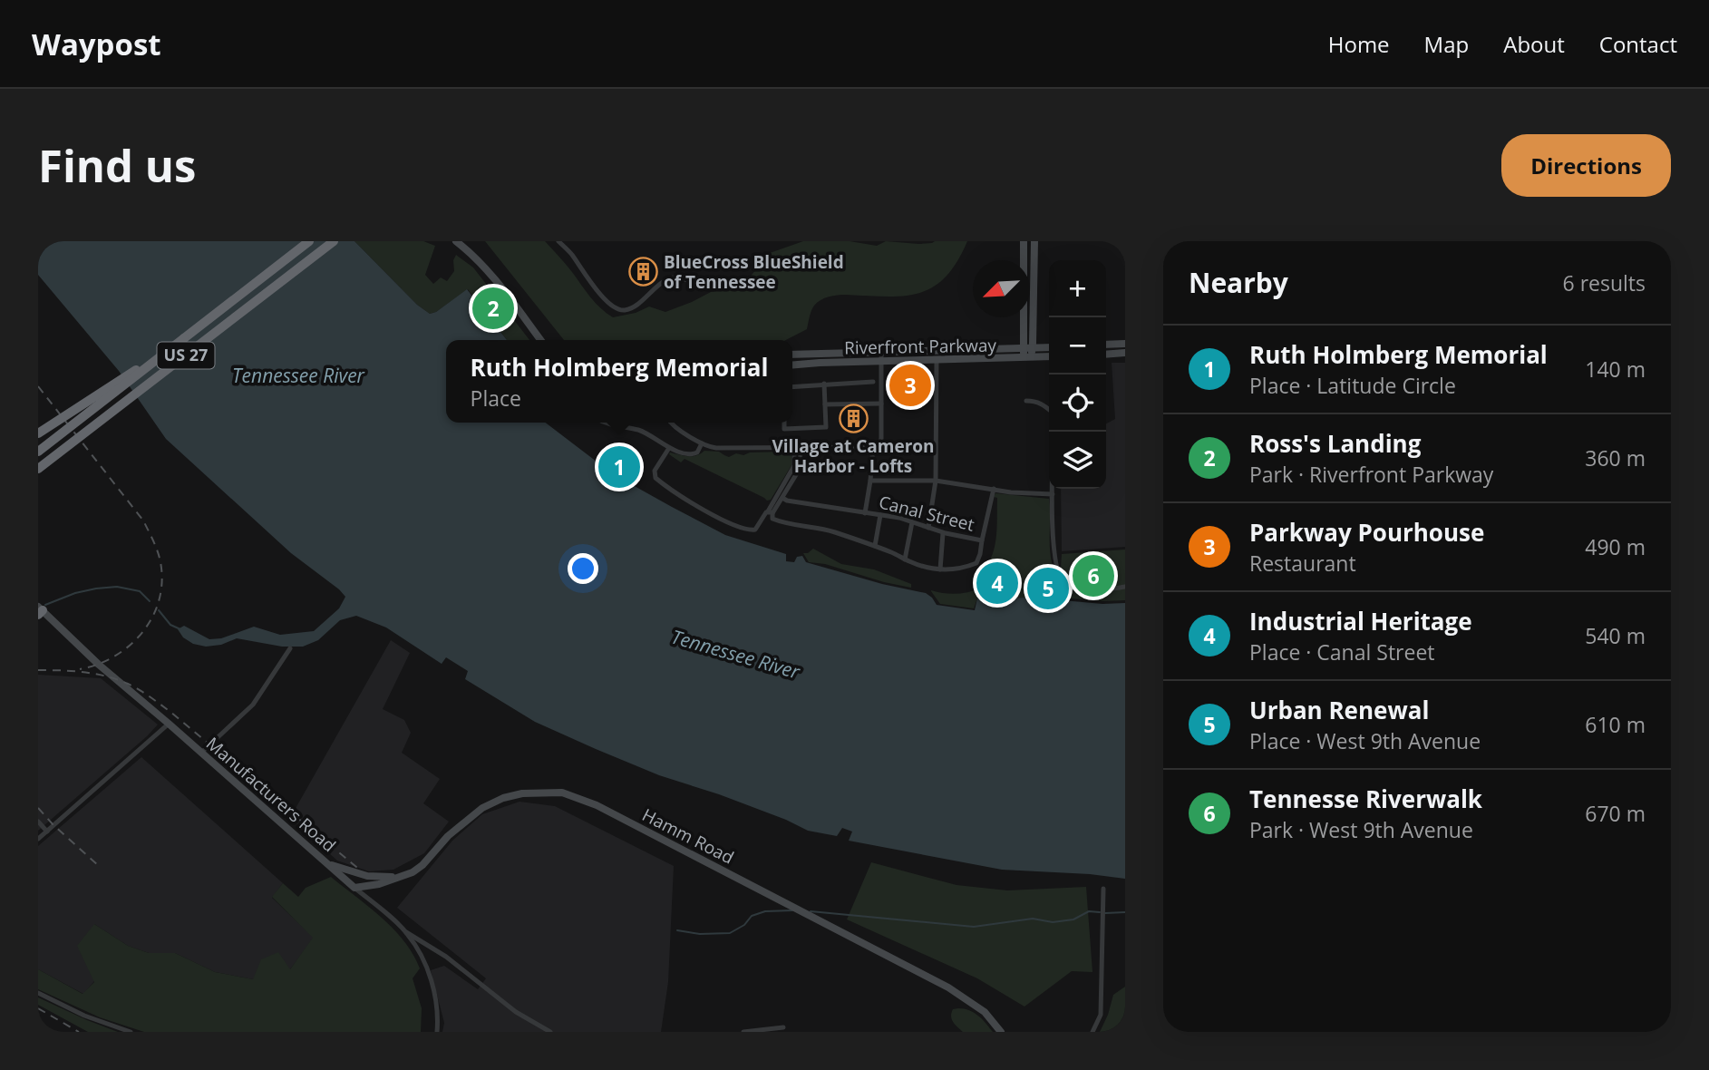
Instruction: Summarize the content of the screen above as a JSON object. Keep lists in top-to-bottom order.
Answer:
{
  "streets": {
    "highway": ["US 27"],
    "main road": ["Riverfront Parkway", "Manufacturers Road", "Hamm Road"],
    "street": ["Canal Street"]
  },
  "crossings": [
    ["Riverfront Parkway", "Canal Street"],
    ["Manufacturers Road", "Hamm Road"]
  ],
  "water": ["Tennessee River"],
  "places": {
    "building": ["BlueCross BlueShield of Tennessee", "Village at Cameron Harbor - Lofts"]
  },
  "north": "bottom left",
  "page": {
    "header": "Waypost",
    "nav": [
      "Home",
      "Map",
      "About",
      "Contact"
    ],
    "buttons": "Directions",
    "title": "Find us",
    "heading": ["Nearby", "6 results"],
    "map_buttons": ["+", "−"],
    "pins": [
      "2",
      "3",
      "1",
      "6",
      "4",
      "5"
    ],
    "list": [
      {
        "mark": "1",
        "name": "Ruth Holmberg Memorial",
        "note": "Place · Latitude Circle",
        "value": "140 m"
      },
      {
        "mark": "2",
        "name": "Ross's Landing",
        "note": "Park · Riverfront Parkway",
        "value": "360 m"
      },
      {
        "mark": "3",
        "name": "Parkway Pourhouse",
        "note": "Restaurant",
        "value": "490 m"
      },
      {
        "mark": "4",
        "name": "Industrial Heritage",
        "note": "Place · Canal Street",
        "value": "540 m"
      },
      {
        "mark": "5",
        "name": "Urban Renewal",
        "note": "Place · West 9th Avenue",
        "value": "610 m"
      },
      {
        "mark": "6",
        "name": "Tennesse Riverwalk",
        "note": "Park · West 9th Avenue",
        "value": "670 m"
      }
    ],
    "popup": ["Ruth Holmberg Memorial", "Place"]
  }
}
